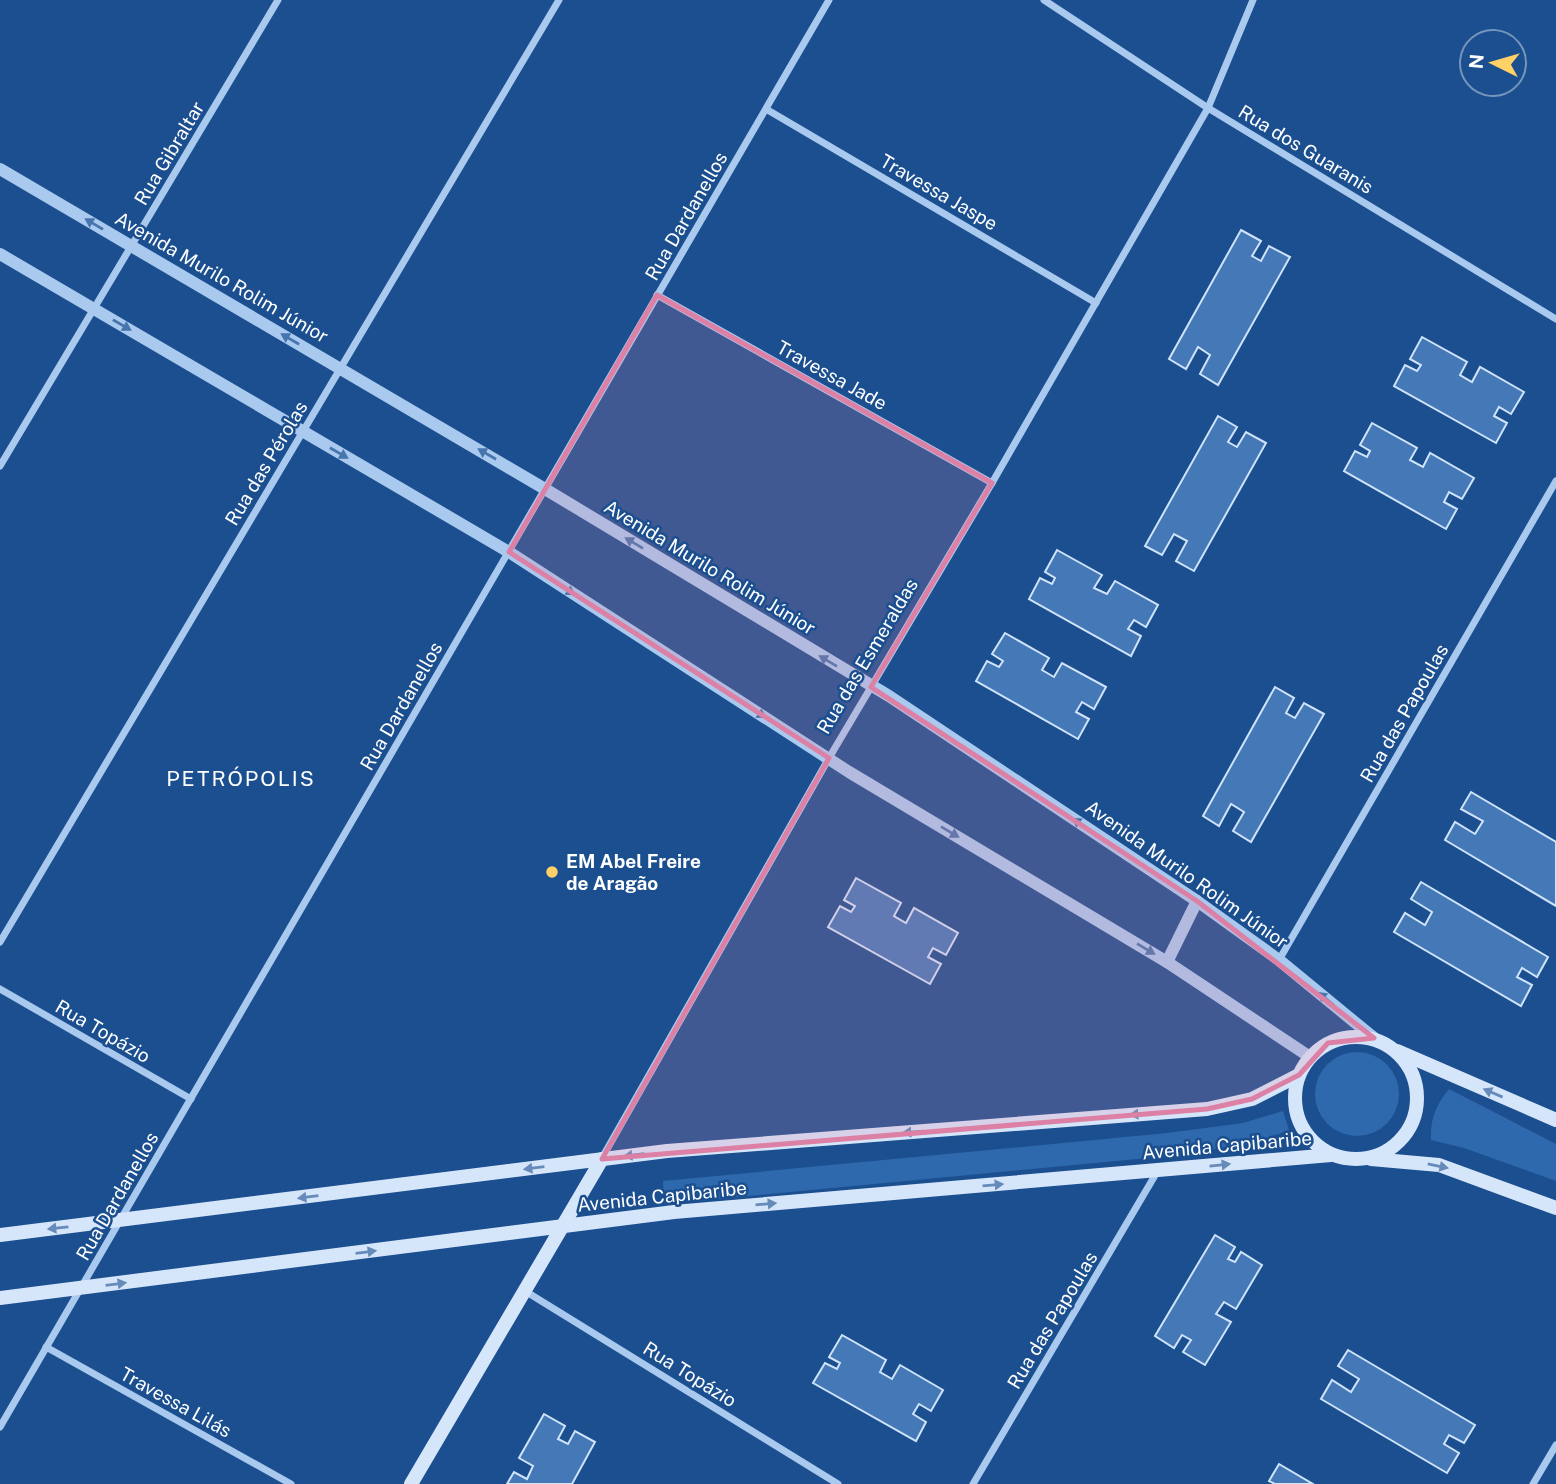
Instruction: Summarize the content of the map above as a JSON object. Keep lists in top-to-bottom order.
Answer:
{
  "streets": {
    "main road": ["Rua das Esmeraldas", "Avenida Capibaribe"],
    "street": [
      "Rua dos Guaranis",
      "Rua Gibraltar",
      "Travessa Jaspe",
      "Rua Dardanellos",
      "Avenida Murilo Rolim Júnior",
      "Travessa Jade",
      "Rua das Pérolas",
      "Rua das Papoulas",
      "Rua Topázio",
      "Travessa Lilás"
    ]
  },
  "crossings": [
    ["Rua dos Guaranis", "Rua das Esmeraldas"],
    ["Rua Gibraltar", "Avenida Murilo Rolim Júnior"],
    ["Travessa Jaspe", "Rua Dardanellos"],
    ["Travessa Jaspe", "Rua das Esmeraldas"],
    ["Rua Dardanellos", "Avenida Murilo Rolim Júnior"],
    ["Rua Dardanellos", "Travessa Jade"],
    ["Rua Dardanellos", "Rua Topázio"],
    ["Rua Dardanellos", "Avenida Capibaribe"],
    ["Rua Dardanellos", "Travessa Lilás"],
    ["Avenida Murilo Rolim Júnior", "Rua das Pérolas"],
    ["Avenida Murilo Rolim Júnior", "Rua das Esmeraldas"],
    ["Avenida Murilo Rolim Júnior", "Rua das Papoulas"],
    ["Avenida Murilo Rolim Júnior", "Avenida Capibaribe"],
    ["Travessa Jade", "Rua das Esmeraldas"],
    ["Rua das Esmeraldas", "Rua Topázio"],
    ["Rua das Esmeraldas", "Avenida Capibaribe"],
    ["Rua das Papoulas", "Avenida Capibaribe"]
  ],
  "districts": ["PETRÓPOLIS"],
  "places": ["EM Abel Freire de Aragão"],
  "north": "left"
}
